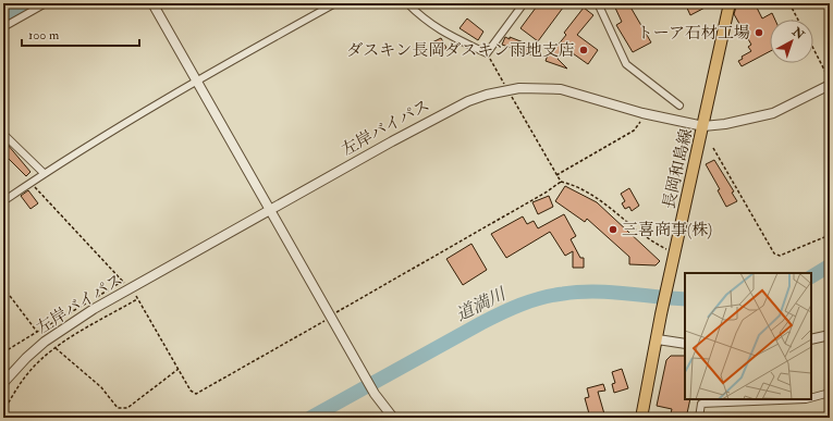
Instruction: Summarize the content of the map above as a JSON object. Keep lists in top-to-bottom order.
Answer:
{
  "streets": {
    "main road": ["長岡和島線"],
    "street": ["左岸バイパス"]
  },
  "crossings": [
    ["左岸バイパス", "長岡和島線"]
  ],
  "water": ["道満川"],
  "places": ["トーア石材工場", "ダスキン長岡ダスキン雨地支店", "三喜商事(株)"],
  "scale_bar": "100 m",
  "north": "top right"
}
